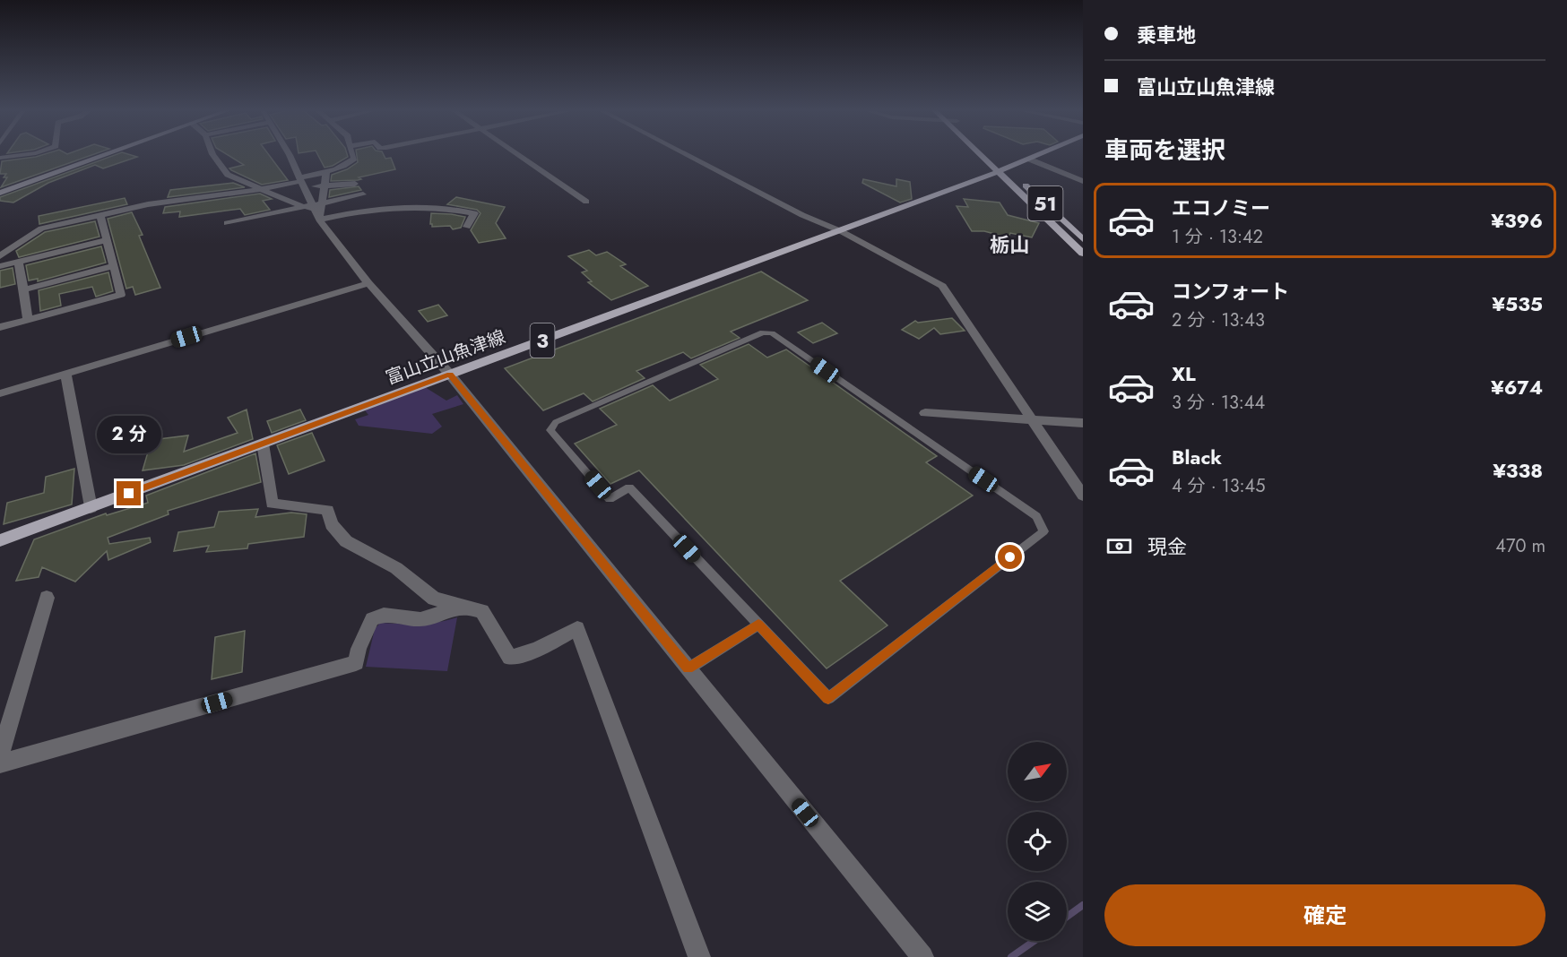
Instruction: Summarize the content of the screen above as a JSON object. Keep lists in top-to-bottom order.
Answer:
{
  "streets": {
    "main road": ["51", "3", "富山立山魚津線"]
  },
  "crossings": [
    ["51", "富山立山魚津線"]
  ],
  "districts": ["栃山"],
  "north": "top right",
  "page": {
    "banner": ["乗車地", "富山立山魚津線"],
    "heading": "車両を選択",
    "list": [
      {
        "name": "エコノミー",
        "note": "1 分 · 13:42",
        "value": "¥396"
      },
      {
        "name": "コンフォート",
        "note": "2 分 · 13:43",
        "value": "¥535"
      },
      {
        "name": "XL",
        "note": "3 分 · 13:44",
        "value": "¥674"
      },
      {
        "name": "Black",
        "note": "4 分 · 13:45",
        "value": "¥338"
      }
    ],
    "bubble": "2 分",
    "pay": ["現金", "470 m"],
    "buttons": "確定"
  }
}
